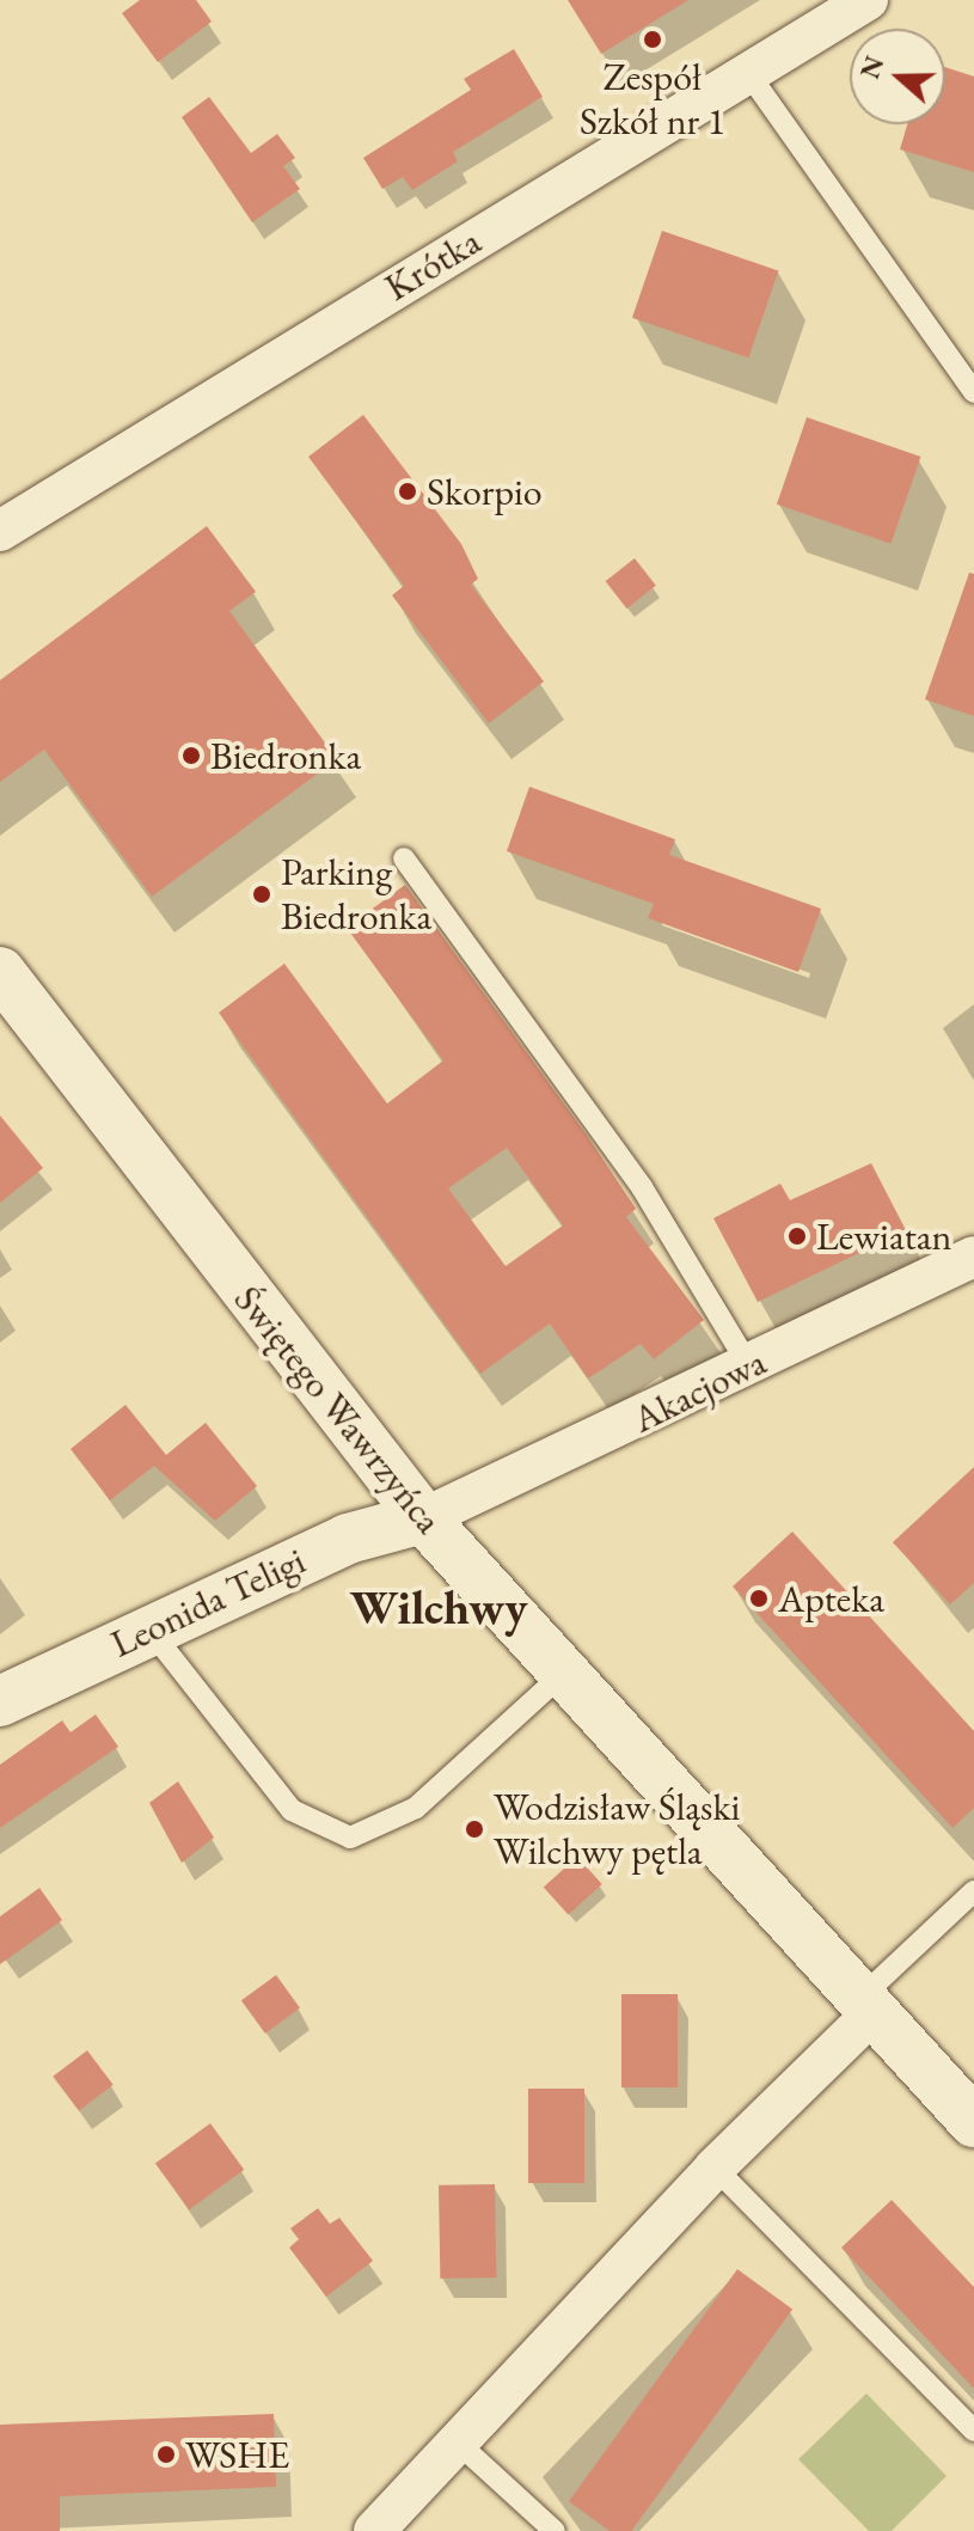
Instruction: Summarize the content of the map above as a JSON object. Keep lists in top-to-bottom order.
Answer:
{
  "streets": {
    "street": [
      "Krótka",
      "Akacjowa",
      "Świętego Wawrzyńca",
      "Leonida Teligi"
    ]
  },
  "crossings": [
    ["Akacjowa", "Świętego Wawrzyńca"],
    ["Akacjowa", "Leonida Teligi"],
    ["Świętego Wawrzyńca", "Leonida Teligi"]
  ],
  "districts": ["Wilchwy"],
  "places": [
    "Zespół Szkół nr 1",
    "Skorpio",
    "Biedronka",
    "Parking Biedronka",
    "Lewiatan",
    "Apteka",
    "Wodzisław Śląski Wilchwy pętla",
    "WSHE"
  ],
  "north": "left"
}
